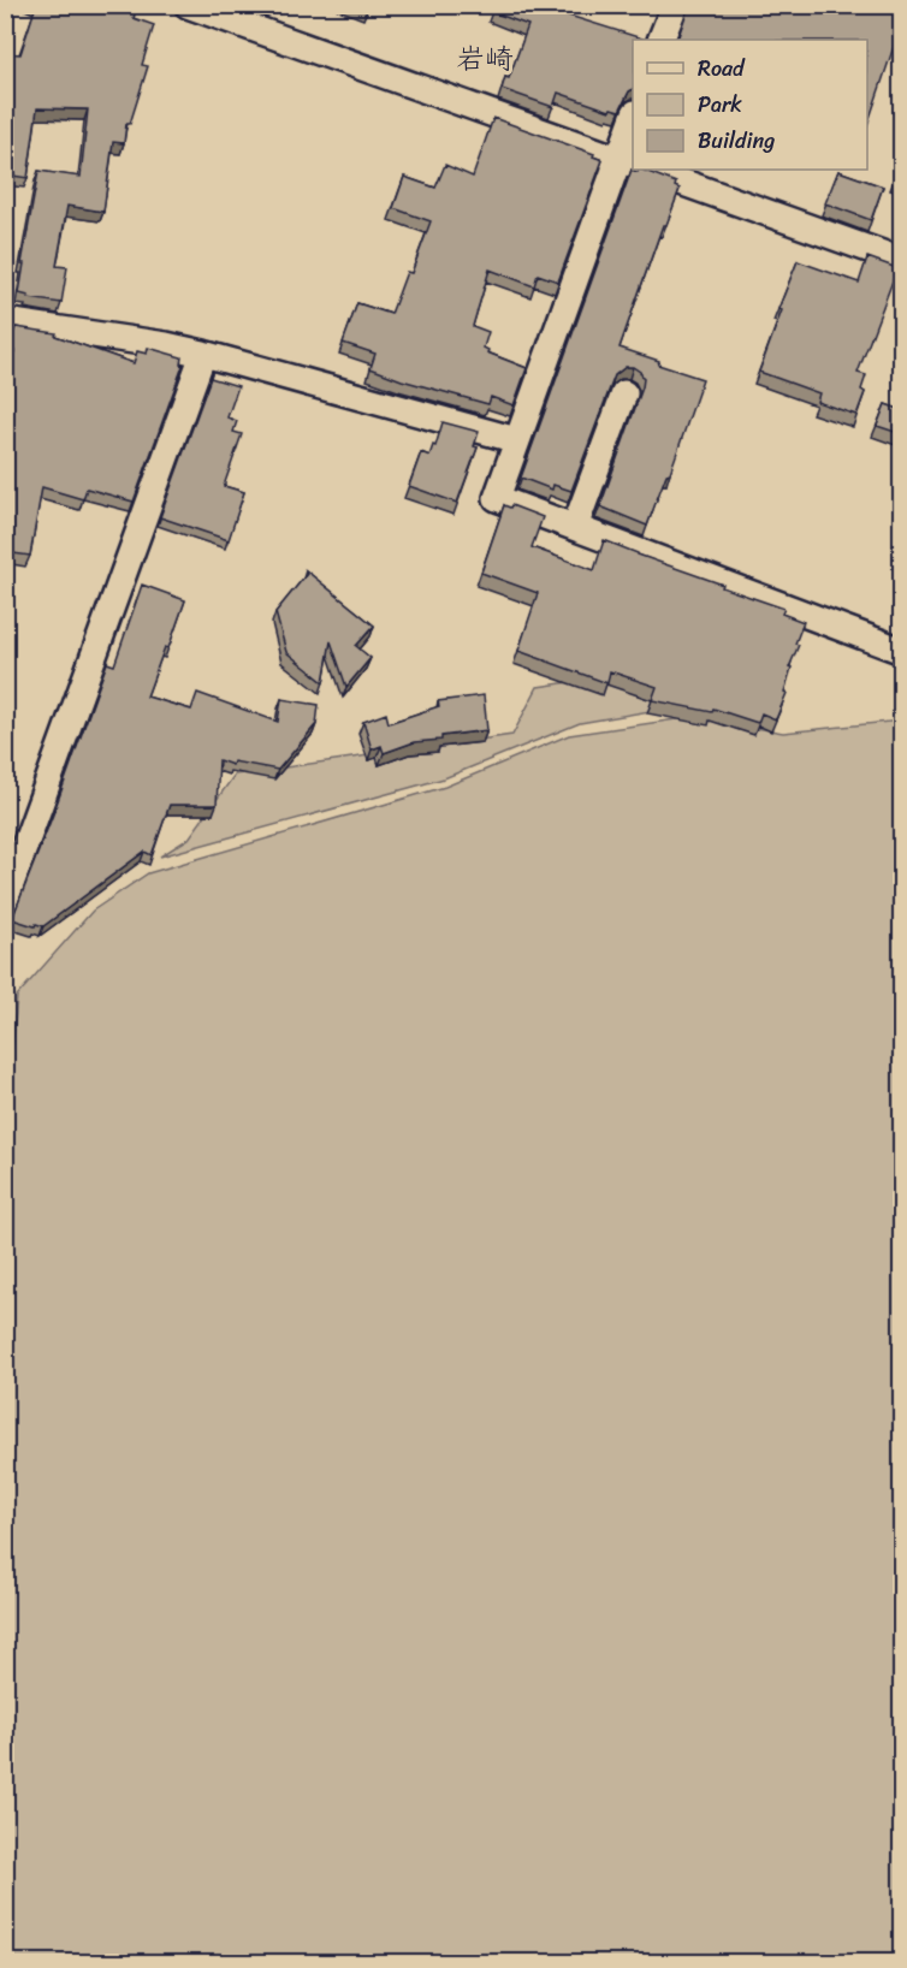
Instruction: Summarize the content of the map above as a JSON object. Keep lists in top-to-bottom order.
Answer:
{
  "districts": ["岩崎"],
  "legend": ["Road", "Park", "Building"]
}
